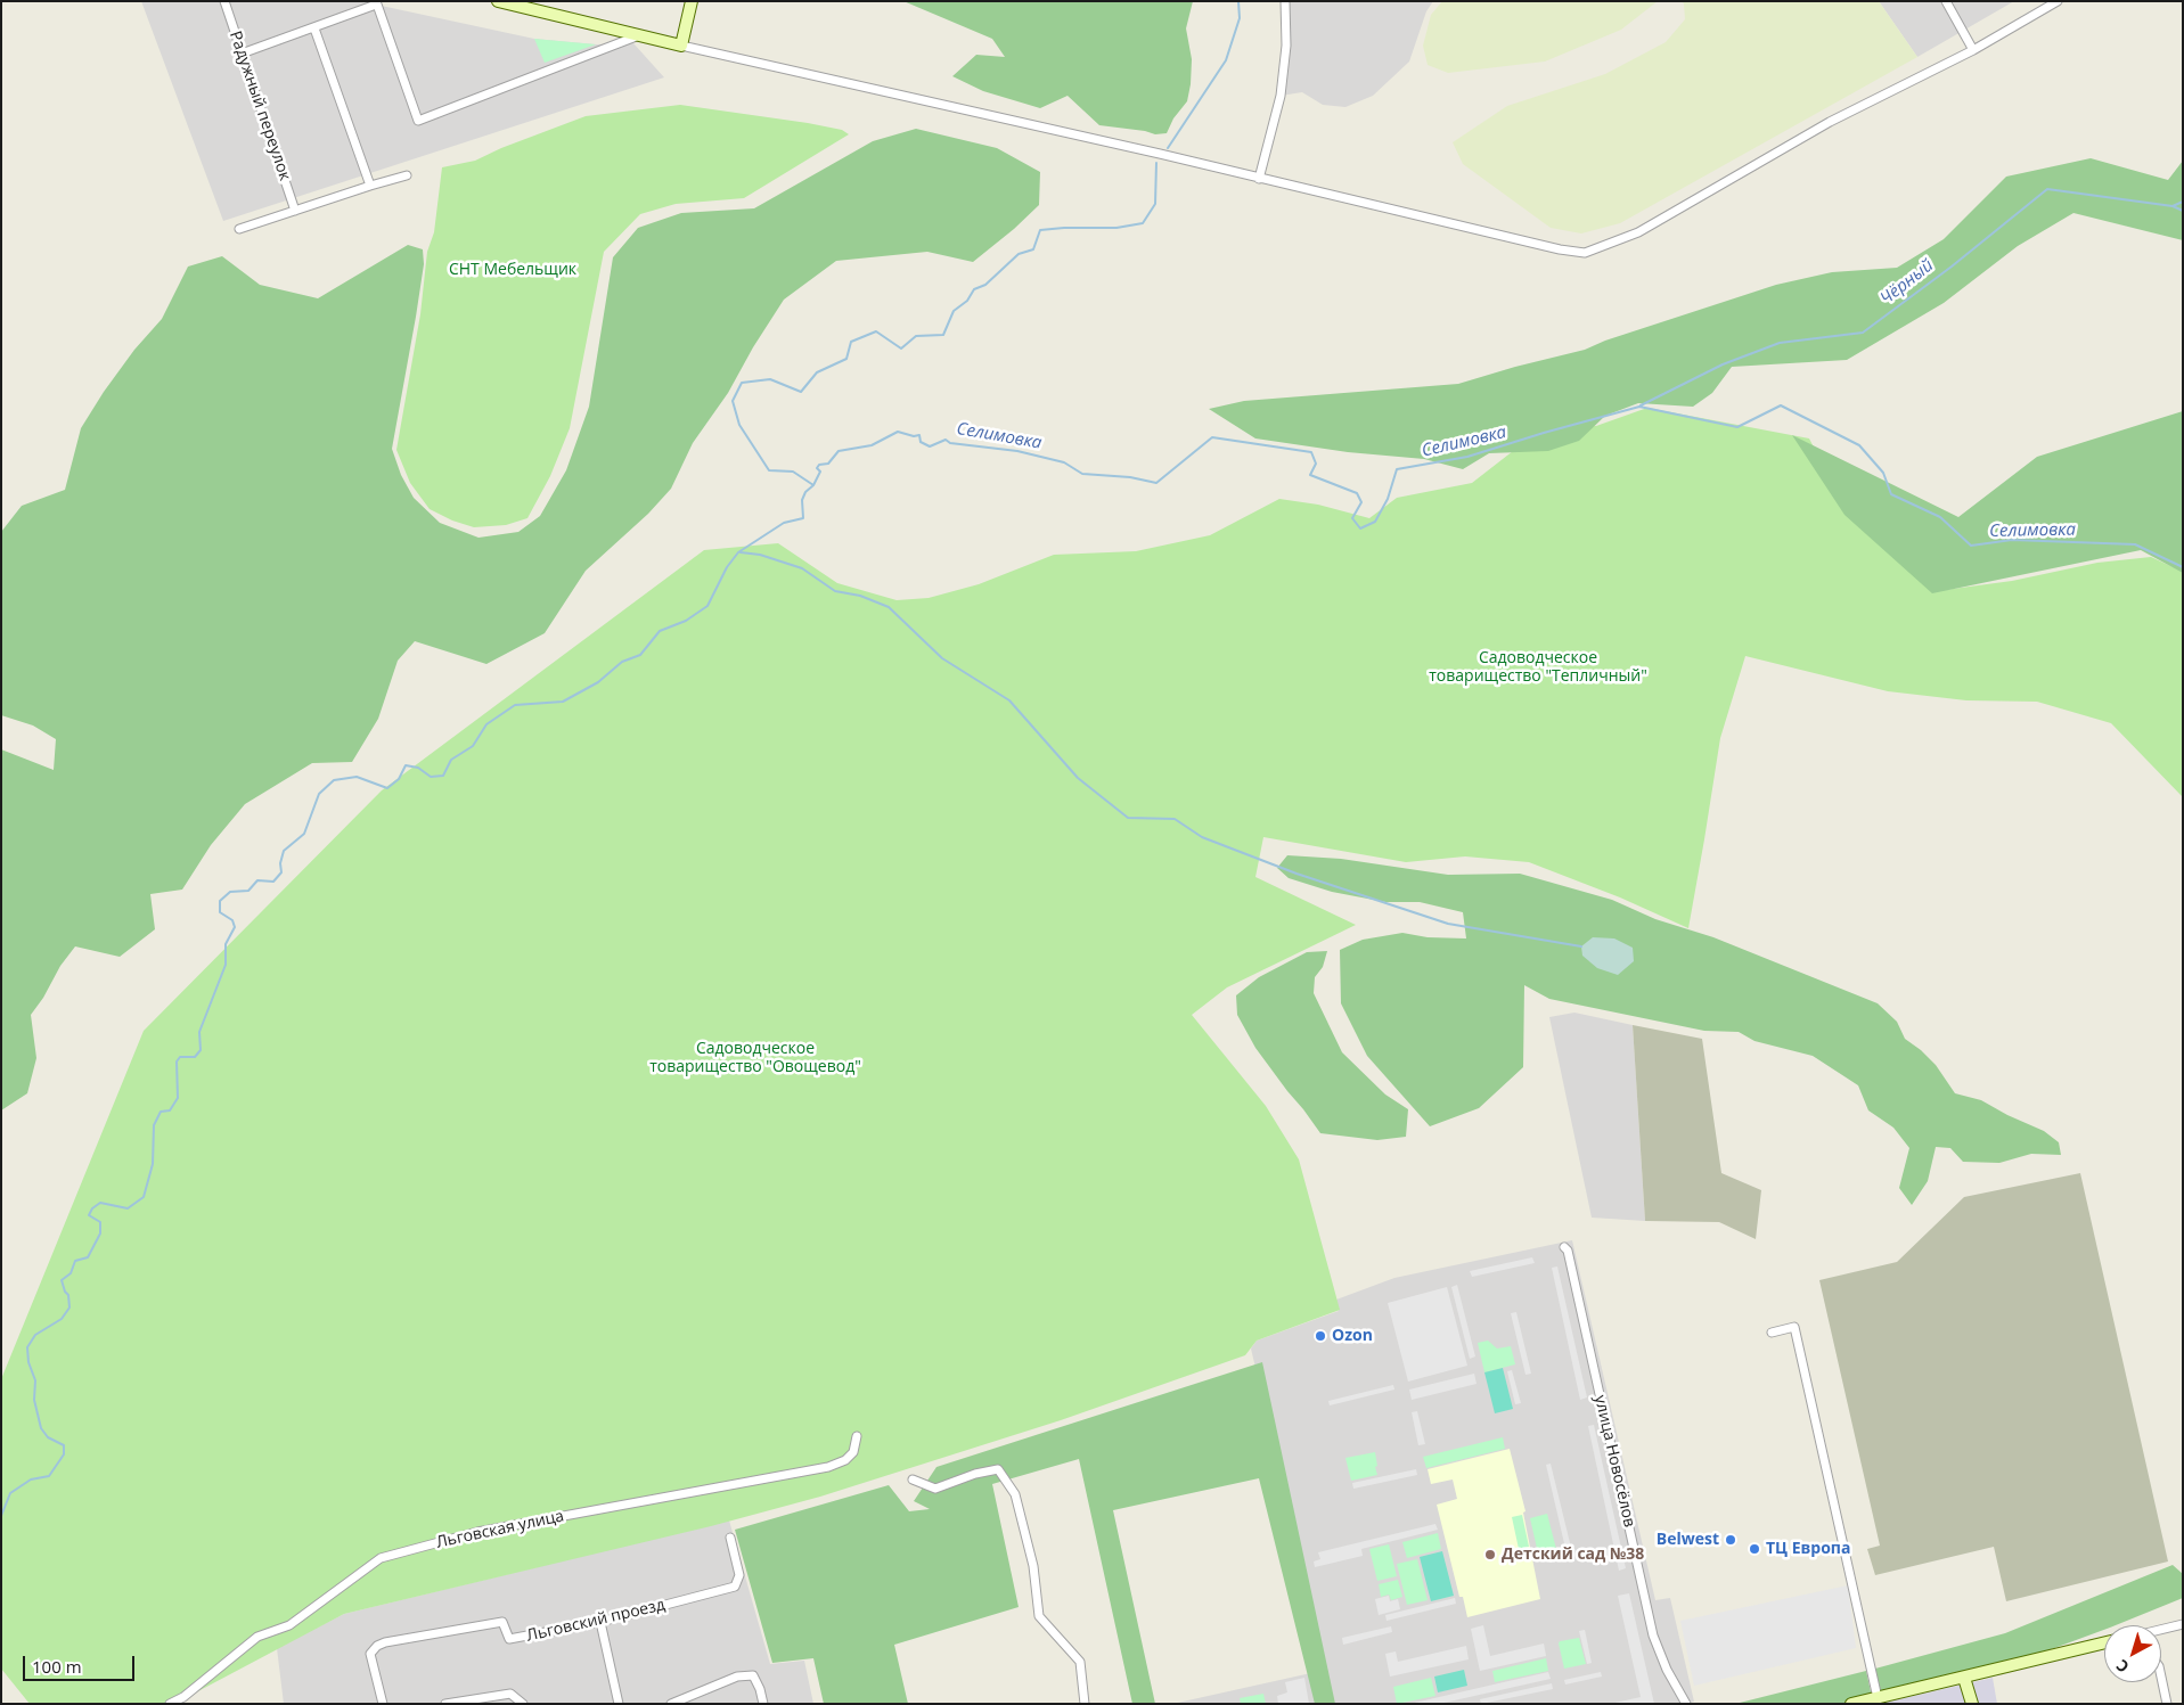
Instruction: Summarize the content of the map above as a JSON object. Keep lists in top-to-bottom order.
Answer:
{
  "streets": {
    "street": [
      "Радужный переулок",
      "улица Новосёлов",
      "Льговская улица",
      "Льговский проезд"
    ]
  },
  "water": ["Чёрный", "Селимовка"],
  "parks": ["СНТ Мебельщик", "Садоводческое товарищество \"Тепличный\"", "Садоводческое товарищество \"Овощевод\""],
  "places": [
    "Ozon",
    "Belwest",
    "ТЦ Европа",
    "Детский сад №38"
  ],
  "scale_bar": "100 m",
  "north": "bottom left"
}
